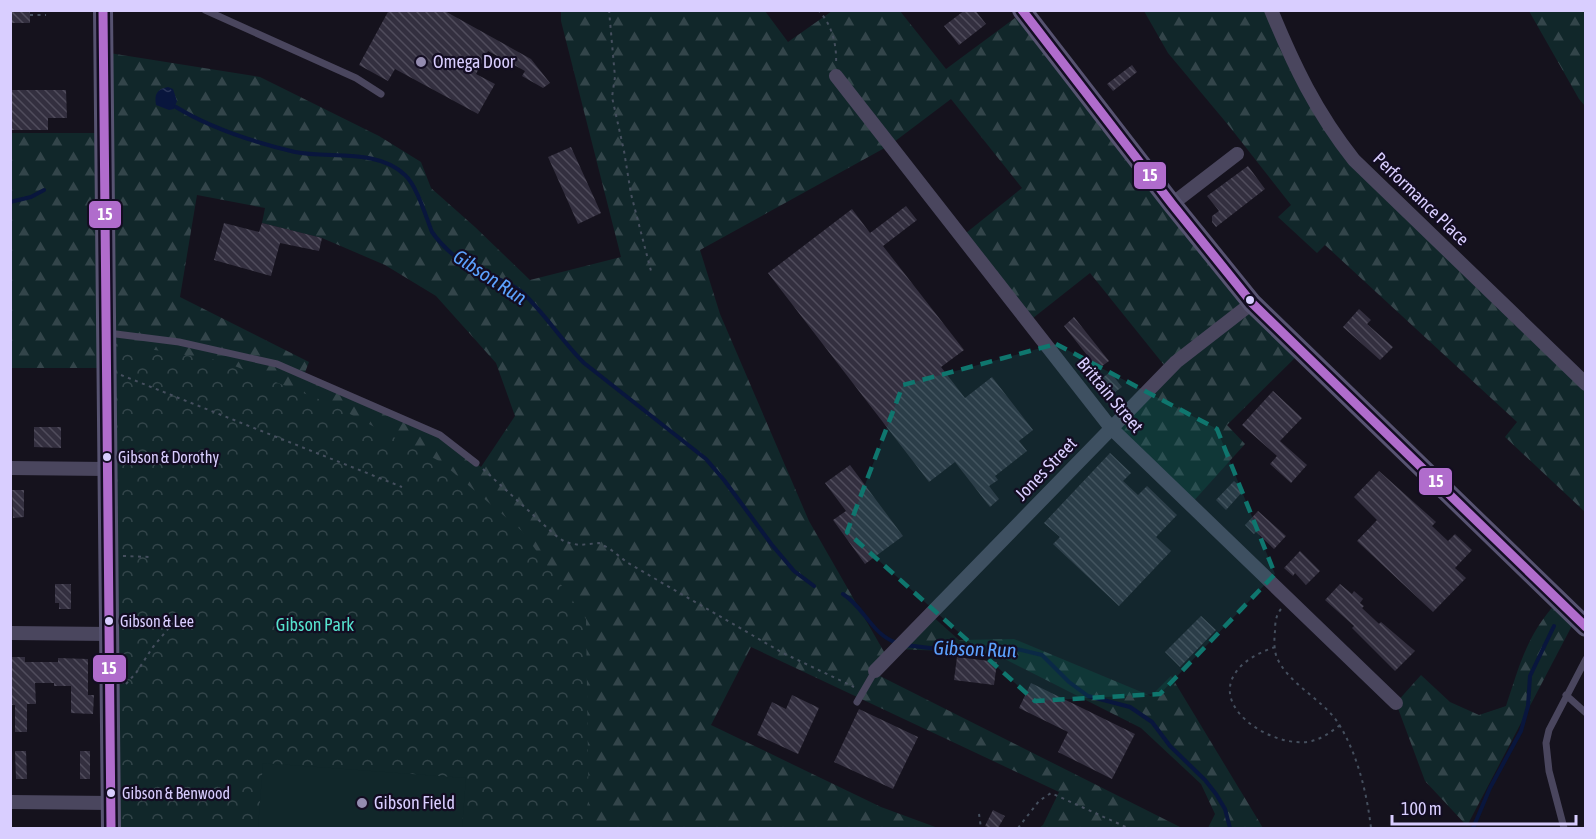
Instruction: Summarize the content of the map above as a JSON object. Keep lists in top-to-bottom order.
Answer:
{
  "streets": {
    "street": ["Performance Place", "Brittain Street", "Jones Street"]
  },
  "crossings": [
    ["Brittain Street", "Jones Street"]
  ],
  "water": ["Gibson Run"],
  "parks": ["Gibson Park"],
  "places": [
    "Omega Door",
    "Gibson & Dorothy",
    "Gibson & Lee",
    "Gibson & Benwood",
    "Gibson Field"
  ],
  "lines": ["transit line 15"],
  "scale_bar": "100 m"
}
